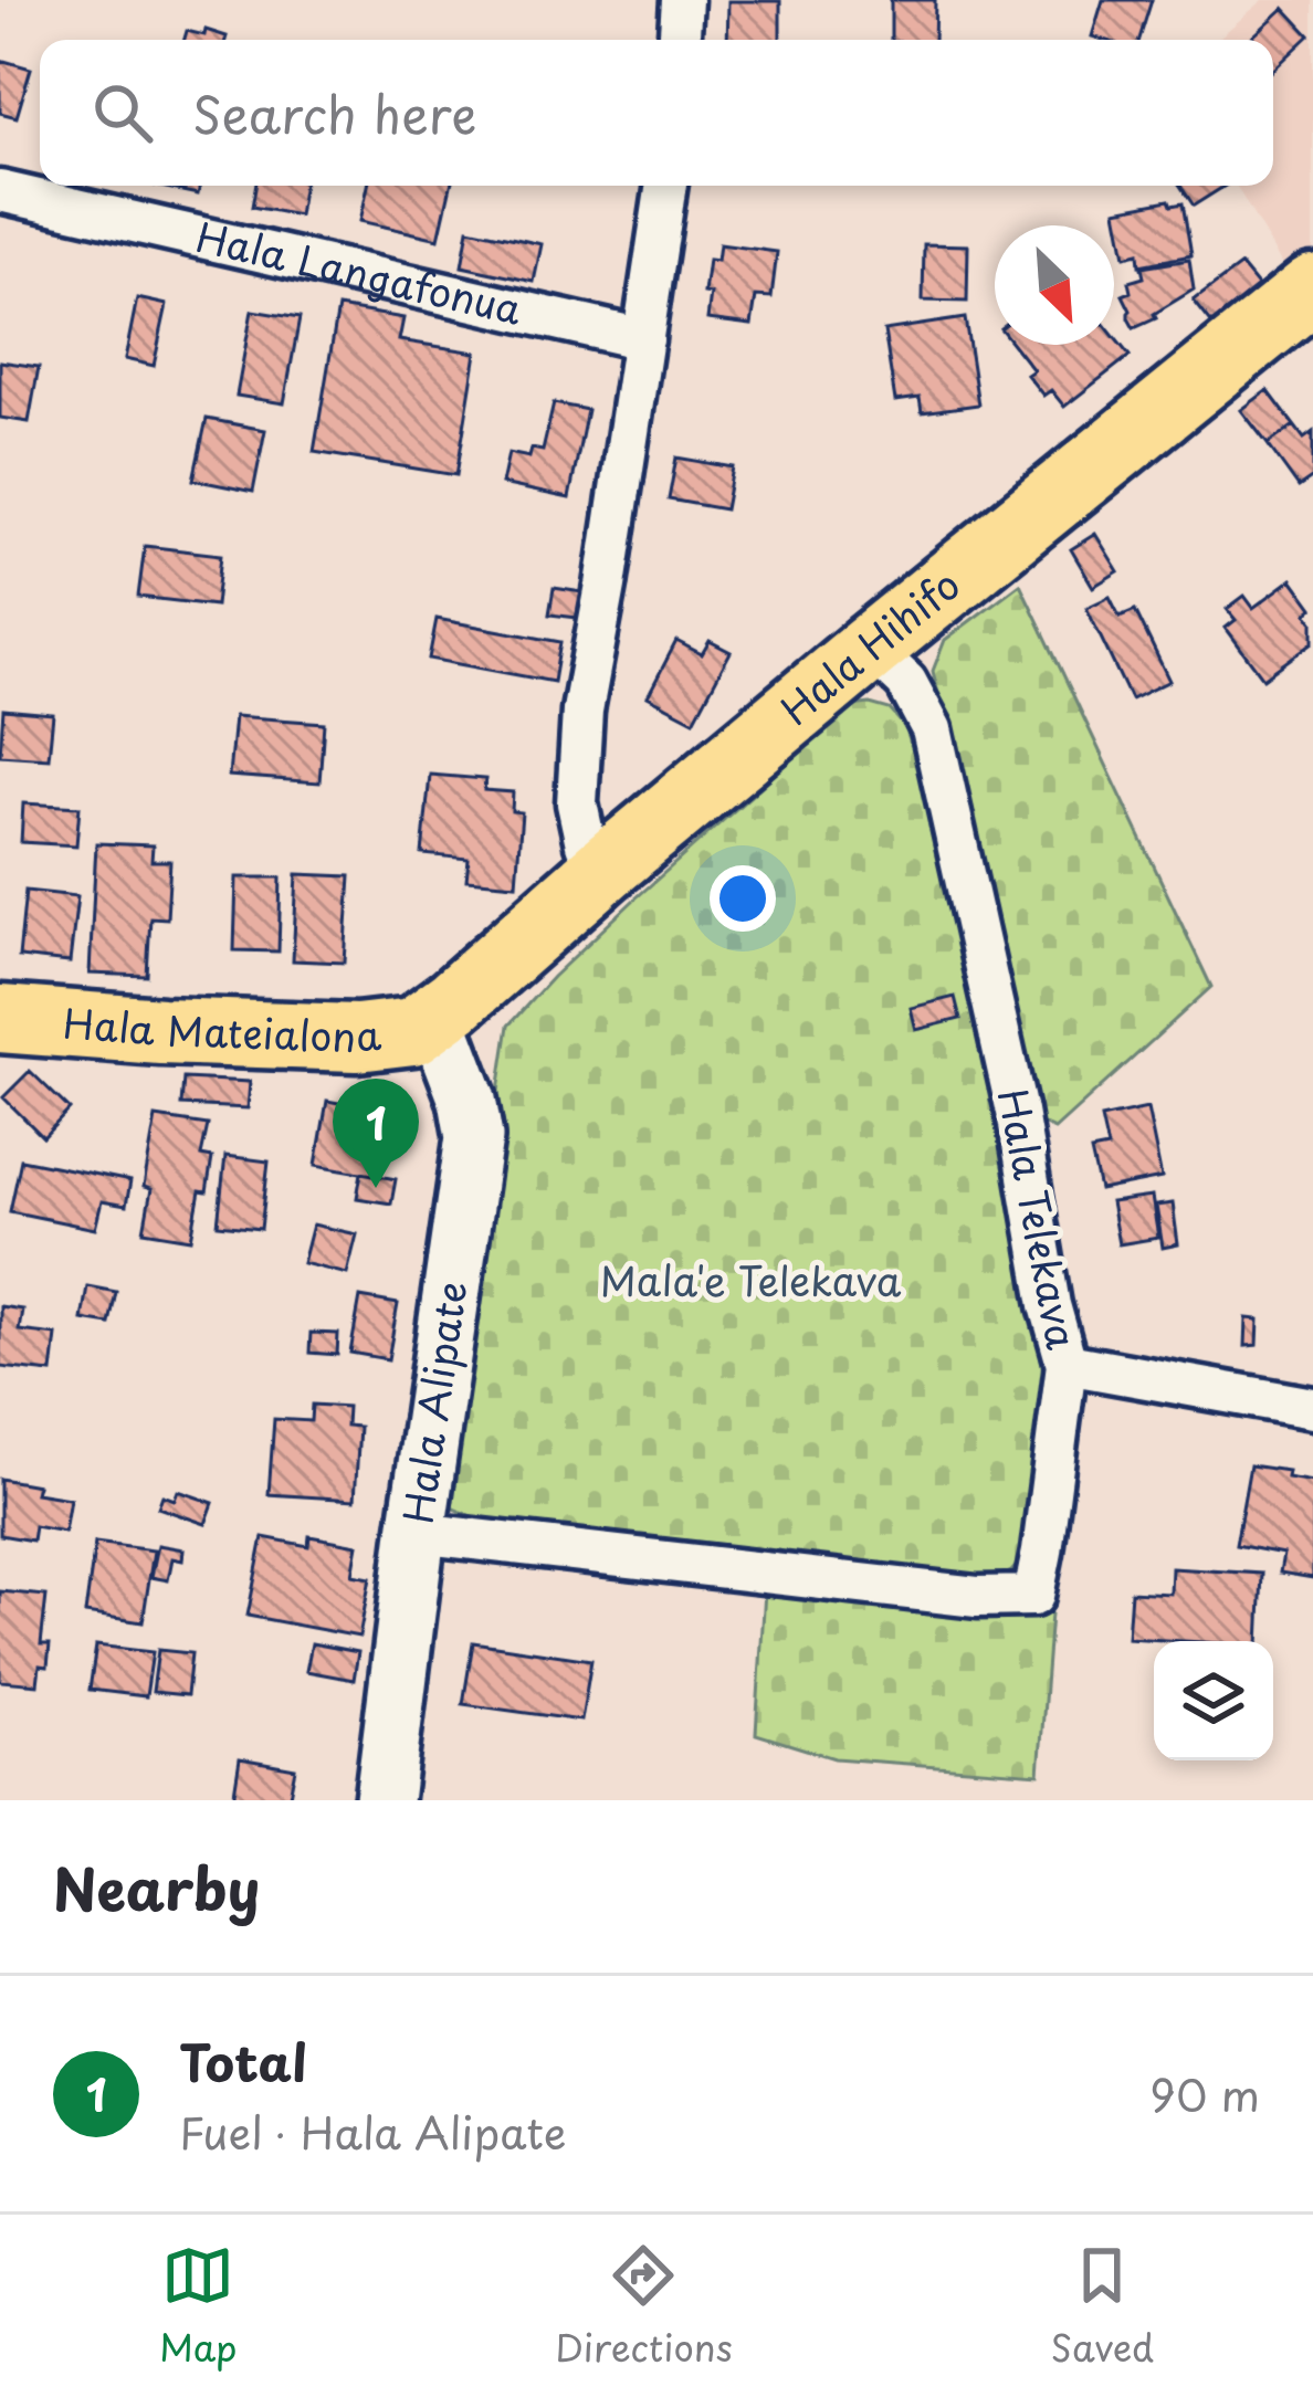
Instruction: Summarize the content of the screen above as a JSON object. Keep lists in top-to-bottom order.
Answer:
{
  "streets": {
    "main road": ["Hala Hihifo", "Hala Mateialona"],
    "street": ["Hala Langafonua", "Hala Telekava", "Hala Alipate"]
  },
  "crossings": [
    ["Hala Hihifo", "Hala Mateialona"],
    ["Hala Hihifo", "Hala Telekava"],
    ["Hala Hihifo", "Hala Alipate"],
    ["Hala Mateialona", "Hala Alipate"],
    ["Hala Telekava", "Hala Alipate"]
  ],
  "parks": ["Mala'e Telekava"],
  "north": "bottom right",
  "page": {
    "search": "Search here",
    "pins": "1",
    "heading": "Nearby",
    "list": [
      {
        "mark": "1",
        "name": "Total",
        "note": "Fuel · Hala Alipate",
        "value": "90 m"
      }
    ],
    "nav": ["Map", "Directions", "Saved"]
  }
}
